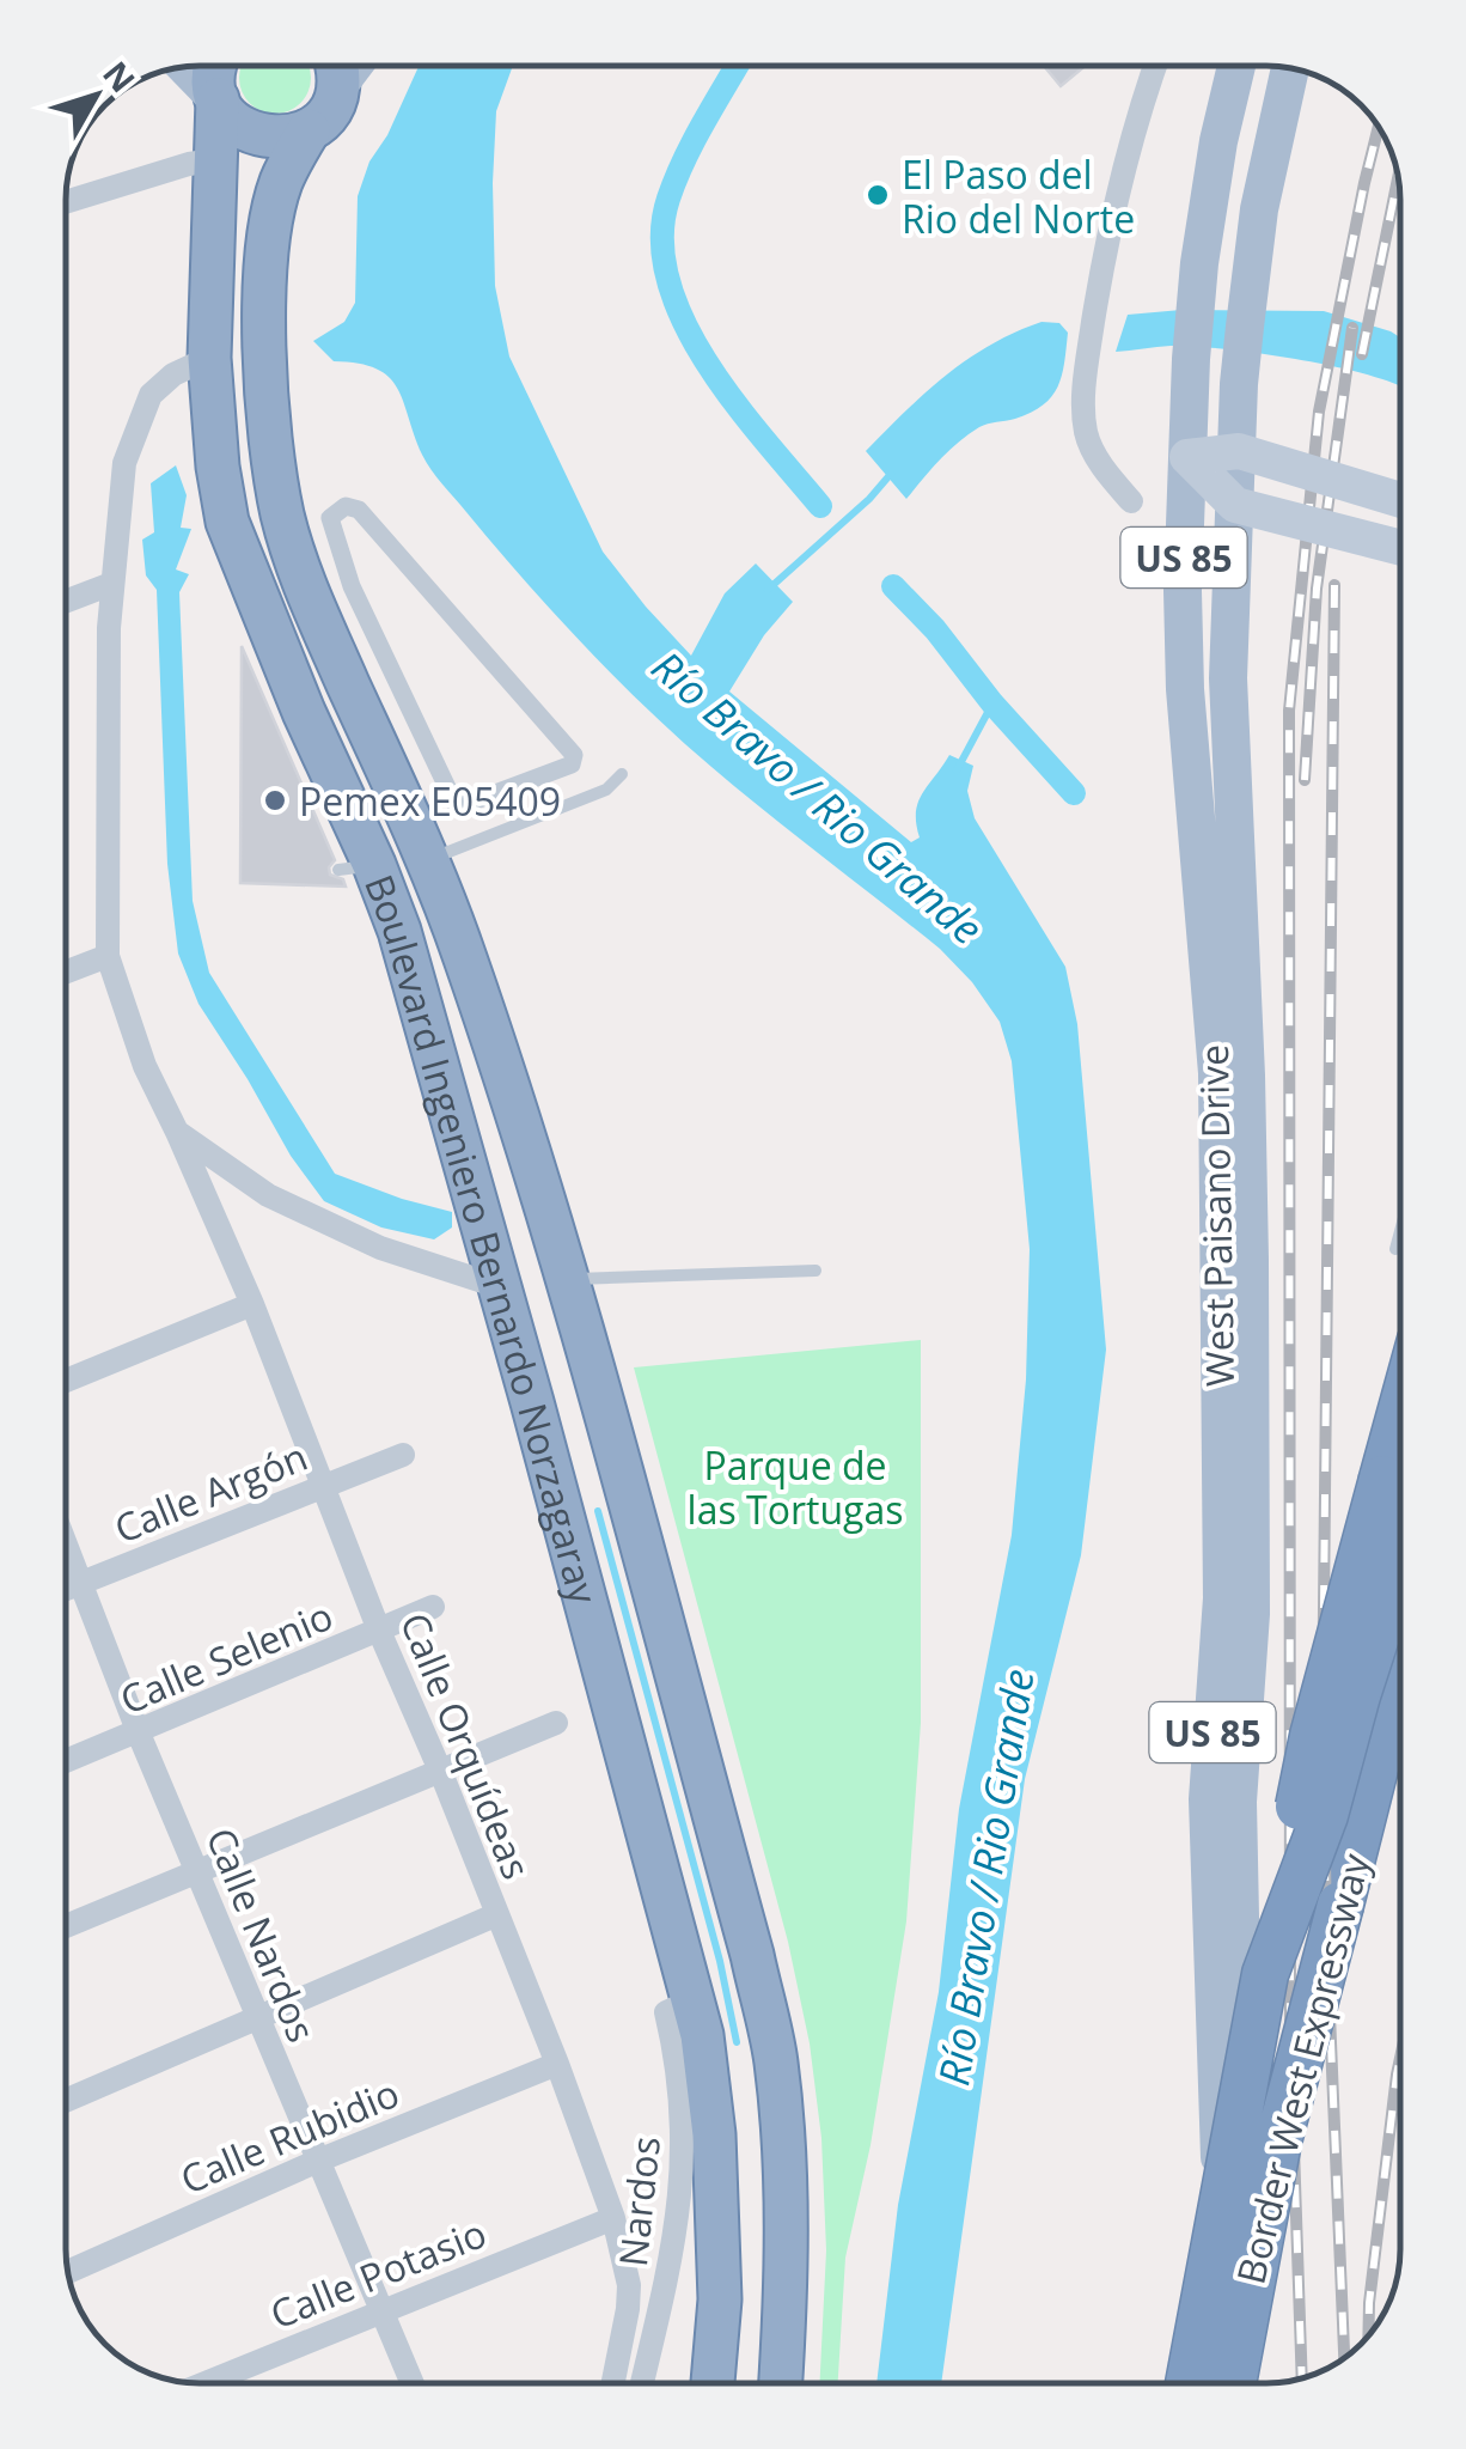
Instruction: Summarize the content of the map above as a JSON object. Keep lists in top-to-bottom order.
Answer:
{
  "streets": {
    "highway": ["Boulevard Ingeniero Bernardo Norzagaray", "Border West Expressway"],
    "main road": ["US 85", "West Paisano Drive"],
    "street": [
      "Calle Argón",
      "Calle Selenio",
      "Calle Orquídeas",
      "Calle Nardos",
      "Calle Rubidio",
      "Nardos",
      "Calle Potasio"
    ]
  },
  "crossings": [
    ["Boulevard Ingeniero Bernardo Norzagaray", "Calle Orquídeas"],
    ["Boulevard Ingeniero Bernardo Norzagaray", "Nardos"],
    ["Calle Argón", "Calle Orquídeas"],
    ["Calle Argón", "Calle Nardos"],
    ["Calle Selenio", "Calle Orquídeas"],
    ["Calle Selenio", "Calle Nardos"],
    ["Calle Orquídeas", "Calle Rubidio"],
    ["Calle Orquídeas", "Calle Potasio"],
    ["Calle Nardos", "Calle Rubidio"],
    ["Calle Nardos", "Calle Potasio"]
  ],
  "water": ["Río Bravo / Rio Grande"],
  "parks": ["Parque de las Tortugas"],
  "places": ["El Paso del Rio del Norte", "Pemex E05409"],
  "north": "top right"
}
